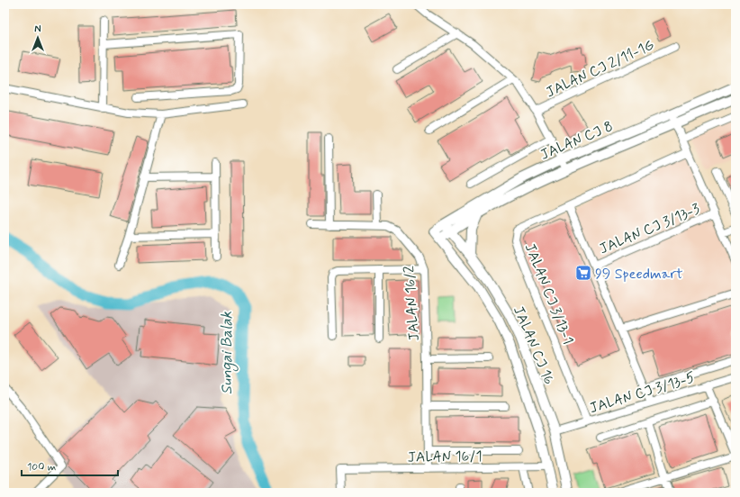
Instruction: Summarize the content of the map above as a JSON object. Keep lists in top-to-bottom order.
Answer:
{
  "streets": {
    "street": [
      "JALAN CJ 2/11-1G",
      "JALAN CJ 8",
      "JALAN CJ 3/13-3",
      "JALAN CJ 3/13-1",
      "JALAN 16/2",
      "JALAN CJ 16",
      "JALAN CJ 3/13-5",
      "JALAN 16/1"
    ]
  },
  "crossings": [
    ["JALAN CJ 8", "JALAN CJ 16"],
    ["JALAN CJ 3/13-1", "JALAN CJ 3/13-5"],
    ["JALAN 16/2", "JALAN 16/1"],
    ["JALAN CJ 16", "JALAN CJ 3/13-5"],
    ["JALAN CJ 16", "JALAN 16/1"]
  ],
  "water": ["Sungai Balak"],
  "places": {
    "supermarket": ["99 Speedmart"]
  },
  "scale_bar": "100 m",
  "north": "top"
}
